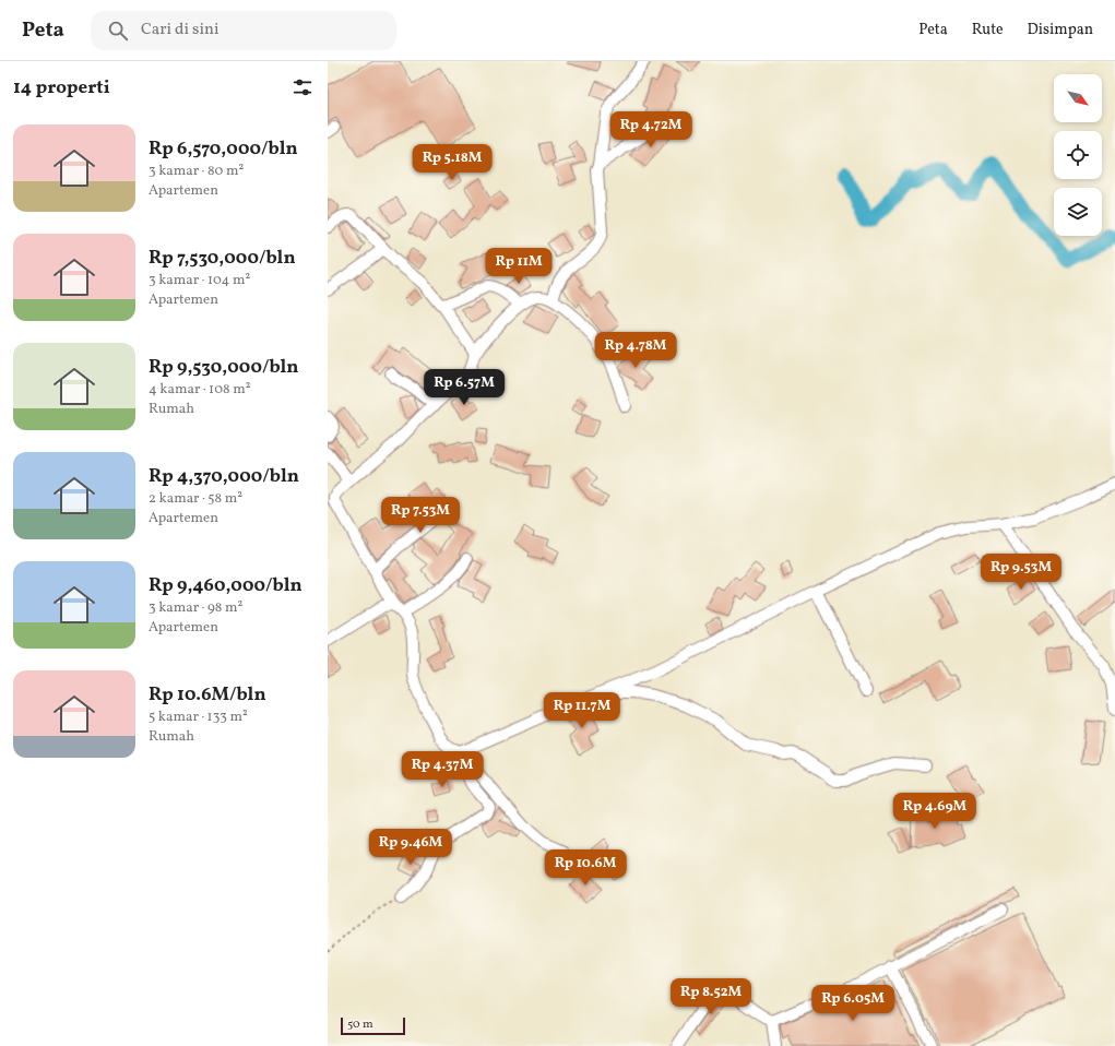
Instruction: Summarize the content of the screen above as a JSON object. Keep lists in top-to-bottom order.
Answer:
{
  "scale_bar": "50 m",
  "north": "bottom right",
  "page": {
    "header": "Peta",
    "search": "Cari di sini",
    "nav": ["Peta", "Rute", "Disimpan"],
    "heading": "14 properti",
    "price": [
      "Rp 4.72M",
      "Rp 5.18M",
      "Rp 11M",
      "Rp 4.78M",
      "Rp 6.57M",
      "Rp 7.53M",
      "Rp 9.53M",
      "Rp 11.7M",
      "Rp 4.37M",
      "Rp 4.69M",
      "Rp 9.46M",
      "Rp 10.6M",
      "Rp 8.52M",
      "Rp 6.05M"
    ],
    "list": [
      {
        "name": "Rp 6,570,000/bln",
        "note": "3 kamar · 80 m² · Apartemen"
      },
      {
        "name": "Rp 7,530,000/bln",
        "note": "3 kamar · 104 m² · Apartemen"
      },
      {
        "name": "Rp 9,530,000/bln",
        "note": "4 kamar · 108 m² · Rumah"
      },
      {
        "name": "Rp 4,370,000/bln",
        "note": "2 kamar · 58 m² · Apartemen"
      },
      {
        "name": "Rp 9,460,000/bln",
        "note": "3 kamar · 98 m² · Apartemen"
      },
      {
        "name": "Rp 10.6M/bln",
        "note": "5 kamar · 133 m² · Rumah"
      }
    ],
    "scale": "50 m"
  }
}
